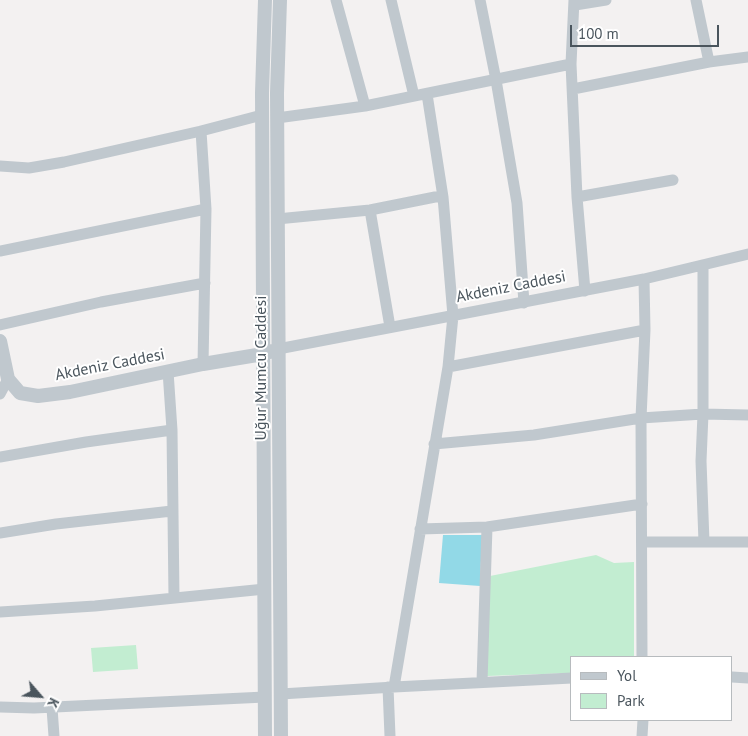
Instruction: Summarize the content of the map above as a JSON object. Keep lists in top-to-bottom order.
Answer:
{
  "streets": {
    "street": ["Akdeniz Caddesi", "Uğur Mumcu Caddesi"]
  },
  "crossings": [
    ["Akdeniz Caddesi", "Uğur Mumcu Caddesi"]
  ],
  "legend": ["Yol", "Park"],
  "scale_bar": "100 m",
  "north": "bottom right"
}
